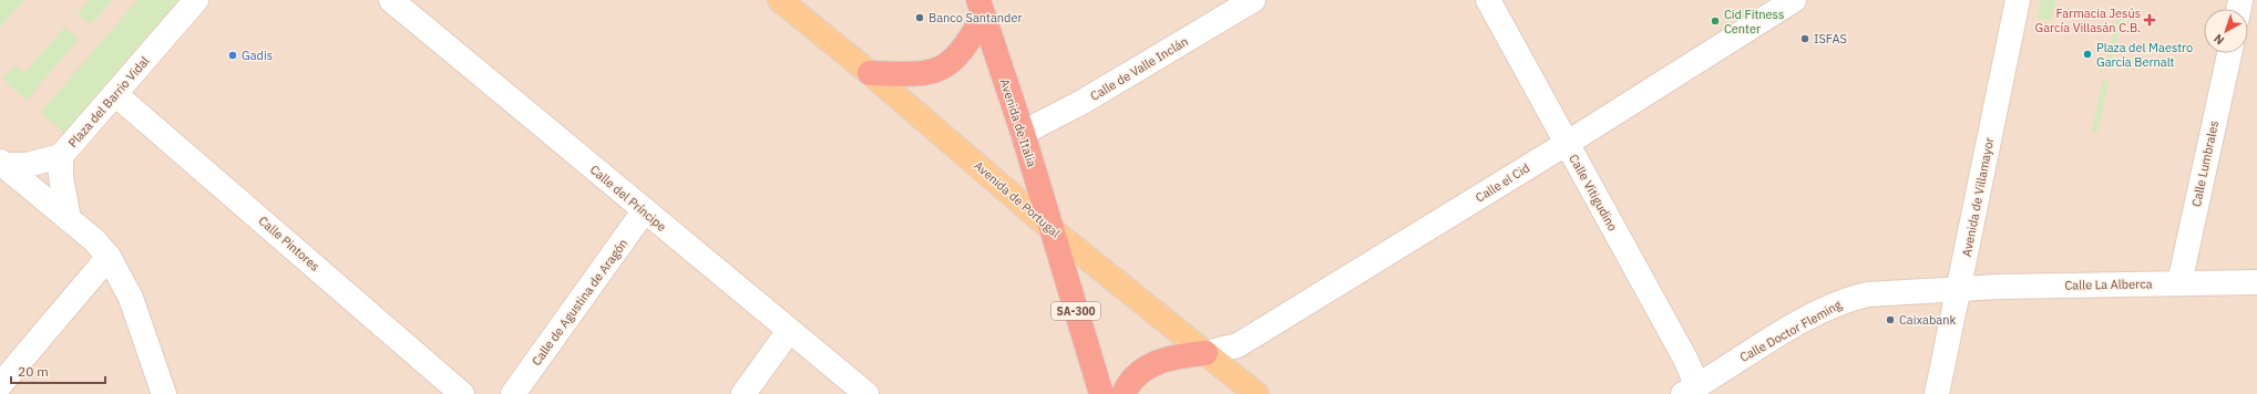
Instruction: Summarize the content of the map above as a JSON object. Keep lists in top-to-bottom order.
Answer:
{
  "streets": {
    "highway": ["Avenida de Italia", "SA-300"],
    "main road": ["Avenida de Portugal"],
    "street": [
      "Calle de Valle Inclán",
      "Plaza del Barrio Vidal",
      "Calle Lumbrales",
      "Calle el Cid",
      "Calle Vitigudino",
      "Avenida de Villamayor",
      "Calle del Príncipe",
      "Calle Pintores",
      "Calle La Alberca",
      "Calle de Agustina de Aragón",
      "Calle Doctor Fleming"
    ]
  },
  "crossings": [
    ["Calle de Valle Inclán", "Avenida de Italia"],
    ["Plaza del Barrio Vidal", "Calle Pintores"],
    ["Avenida de Italia", "Avenida de Portugal"],
    ["Avenida de Italia", "SA-300"],
    ["Calle Lumbrales", "Calle La Alberca"],
    ["Calle el Cid", "Calle Vitigudino"],
    ["Calle el Cid", "Avenida de Portugal"],
    ["Calle Vitigudino", "Calle Doctor Fleming"],
    ["Avenida de Villamayor", "Calle La Alberca"],
    ["Avenida de Villamayor", "Calle Doctor Fleming"],
    ["Calle del Príncipe", "Calle de Agustina de Aragón"],
    ["Avenida de Portugal", "SA-300"],
    ["Calle La Alberca", "Calle Doctor Fleming"]
  ],
  "places": {
    "other": [
      "Banco Santander",
      "Cid Fitness Center",
      "ISFAS",
      "Plaza del Maestro García Bernalt",
      "Gadis",
      "Caixabank"
    ],
    "health": ["Farmacia Jesús García Villasán C.B."]
  },
  "scale_bar": "20 m",
  "north": "bottom left"
}
